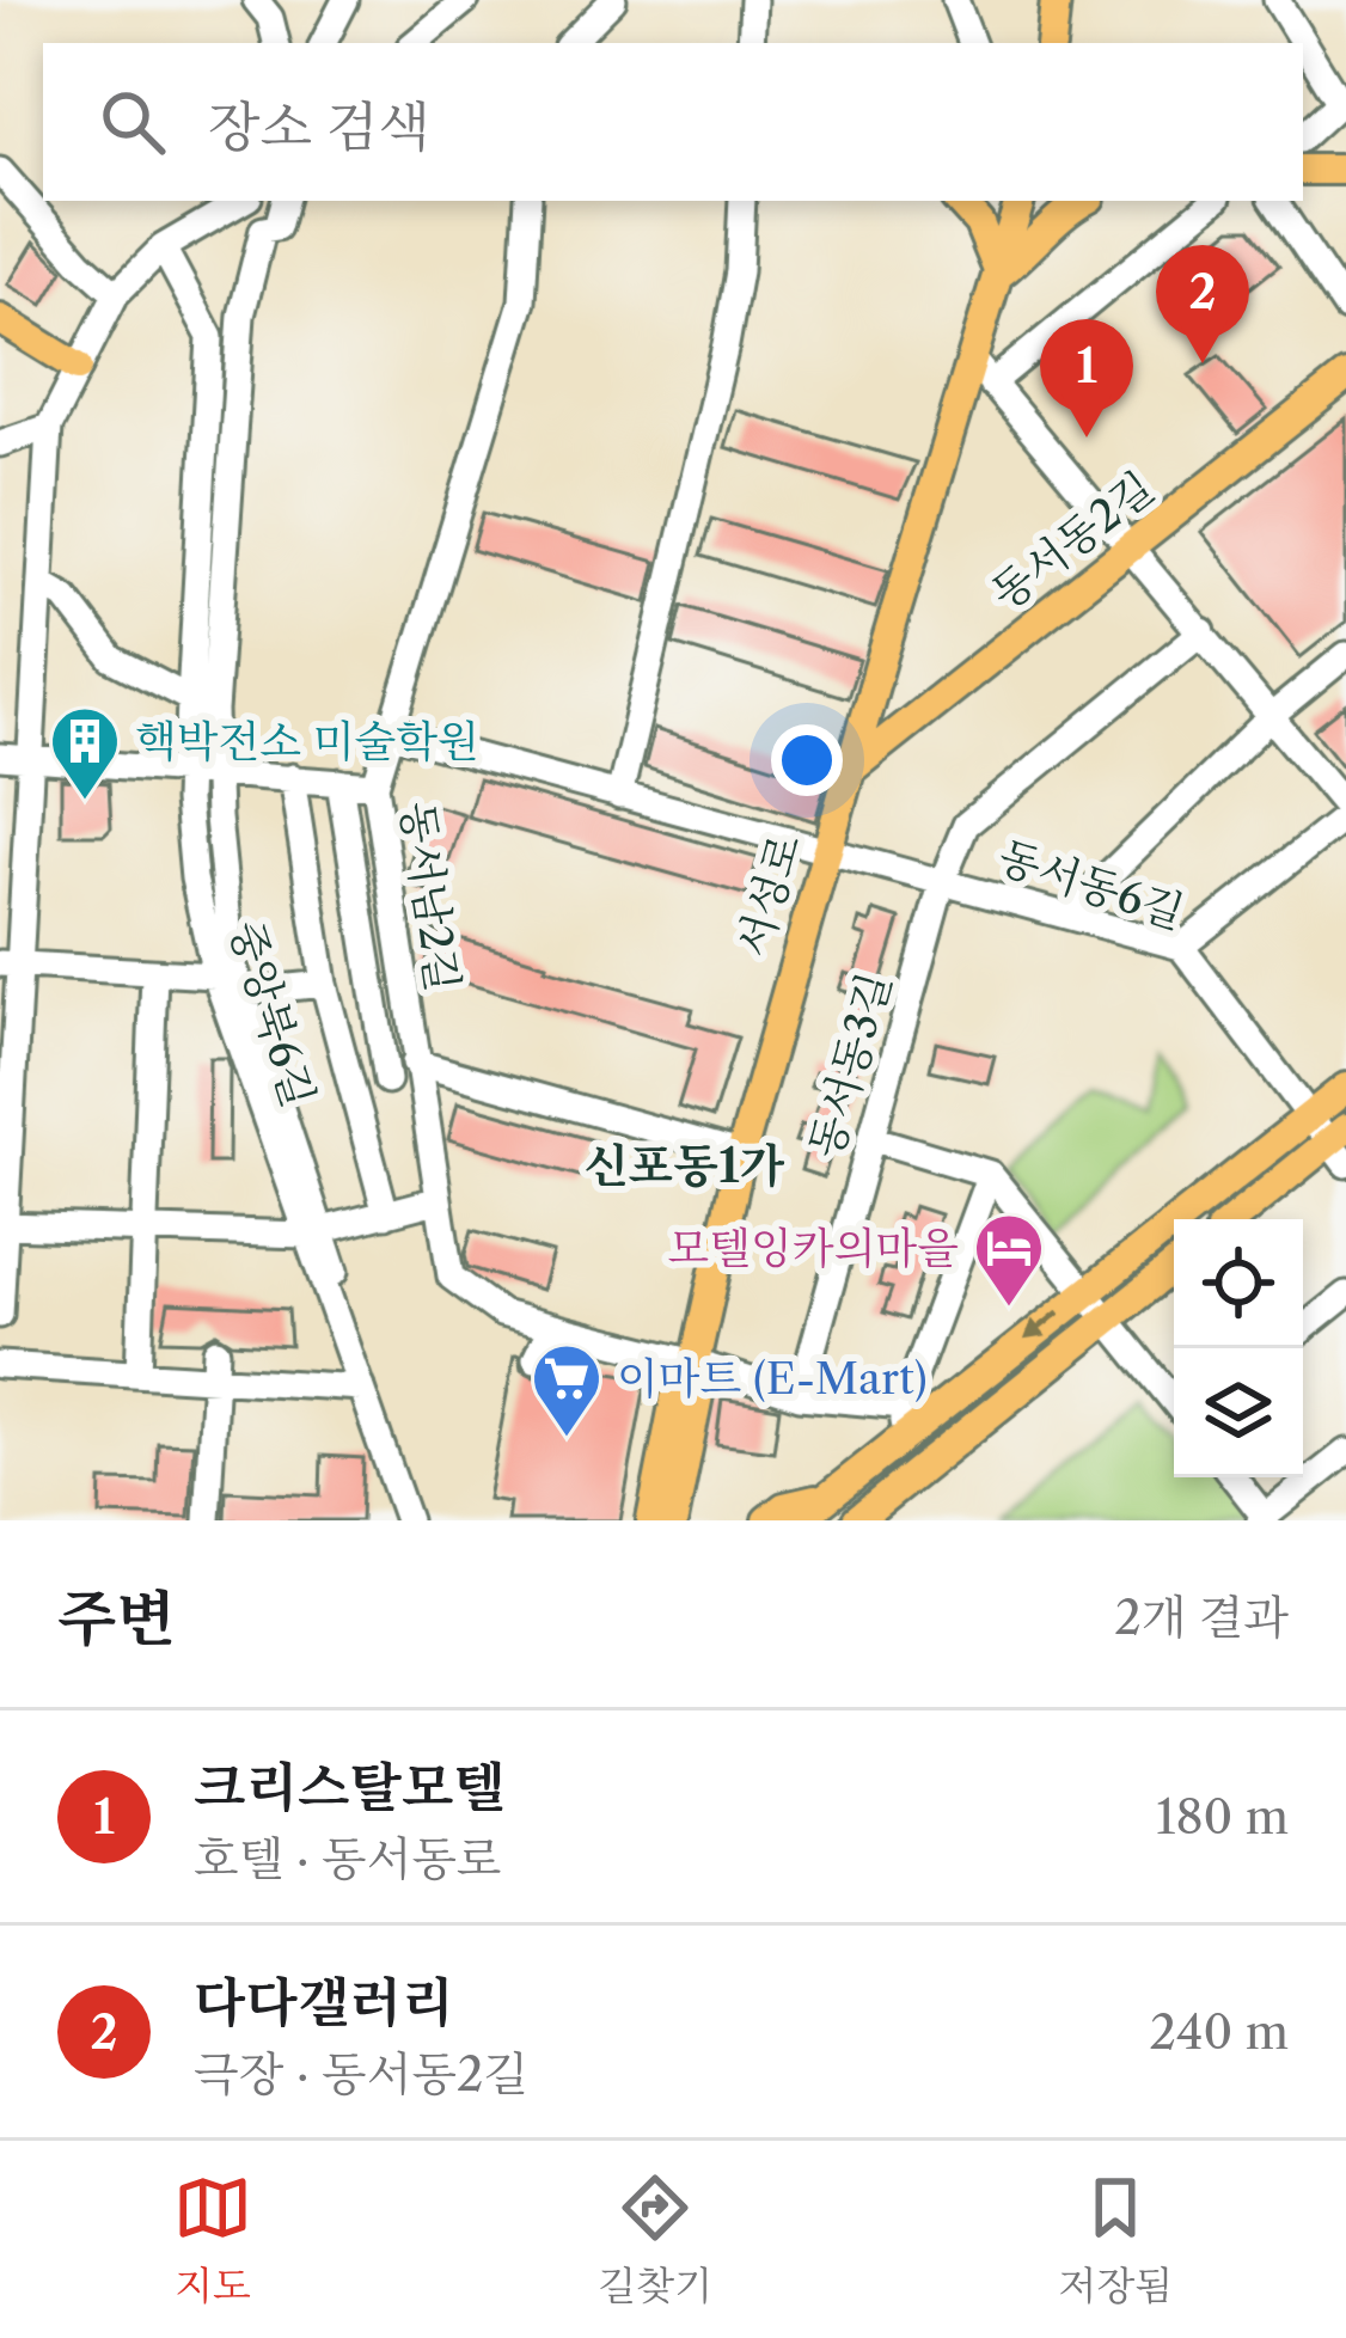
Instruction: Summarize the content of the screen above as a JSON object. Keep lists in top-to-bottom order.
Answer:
{
  "streets": {
    "main road": ["동서동2길", "서성로"],
    "street": [
      "동서동6길",
      "동서남2길",
      "중앙북6길",
      "동서동3길"
    ]
  },
  "crossings": [
    ["동서동2길", "서성로"],
    ["동서동6길", "서성로"],
    ["동서동6길", "동서남2길"],
    ["동서동6길", "동서동3길"],
    ["서성로", "동서남2길"]
  ],
  "districts": ["신포동1가"],
  "places": {
    "building": ["핵박전소 미술학원"],
    "hotel": ["모텔잉카의마을"],
    "supermarket": ["이마트 (E-Mart)"]
  },
  "page": {
    "search": "장소 검색",
    "pins": ["2", "1"],
    "heading": ["주변", "2개 결과"],
    "list": [
      {
        "mark": "1",
        "name": "크리스탈모텔",
        "note": "호텔 · 동서동로",
        "value": "180 m"
      },
      {
        "mark": "2",
        "name": "다다갤러리",
        "note": "극장 · 동서동2길",
        "value": "240 m"
      }
    ],
    "nav": ["지도", "길찾기", "저장됨"]
  }
}
